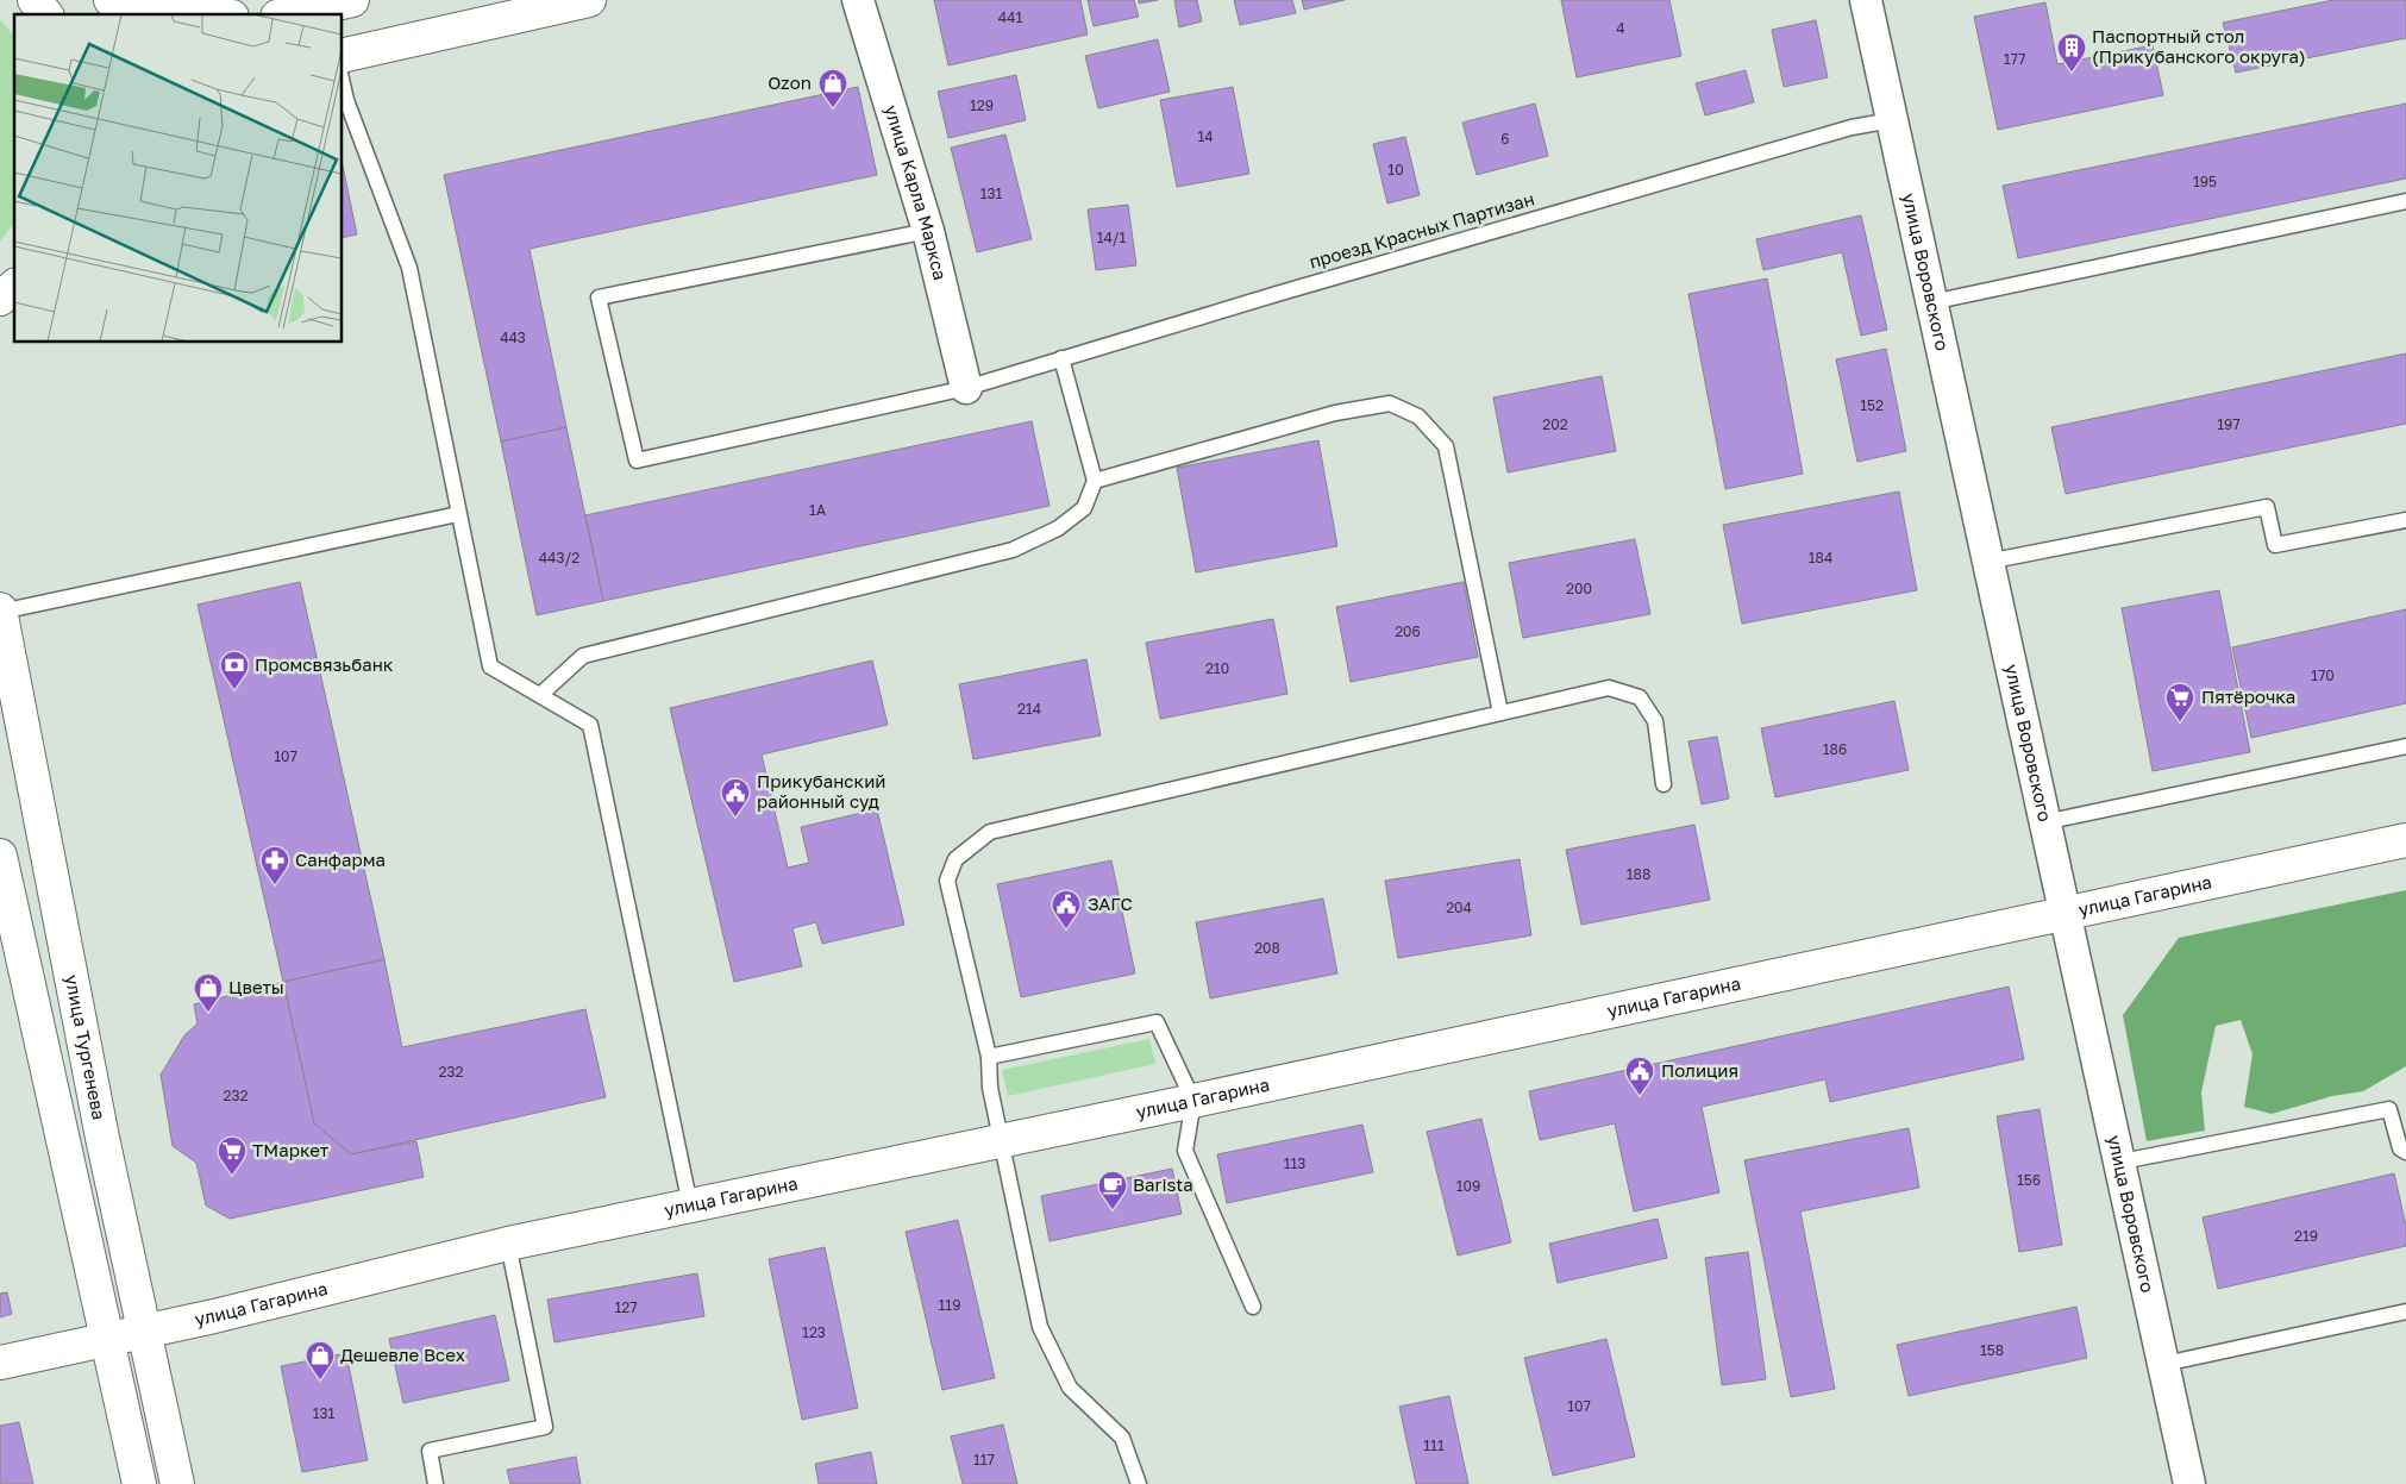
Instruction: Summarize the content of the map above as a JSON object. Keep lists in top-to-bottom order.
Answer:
{
  "streets": {
    "main road": ["улица Гагарина", "улица Тургенева"],
    "street": ["улица Карла Маркса", "улица Воровского"],
    "lane": ["проезд Красных Партизан"]
  },
  "crossings": [
    ["улица Карла Маркса", "проезд Красных Партизан"],
    ["проезд Красных Партизан", "улица Воровского"],
    ["улица Воровского", "улица Гагарина"],
    ["улица Гагарина", "улица Тургенева"]
  ],
  "places": {
    "building": ["Паспортный стол (Прикубанского округа)"],
    "shop": ["Ozon", "Цветы", "Дешевле Всех"],
    "bank": ["Промсвязьбанк"],
    "supermarket": ["Пятёрочка", "ТМаркет"],
    "public building": ["Прикубанский районный суд", "ЗАГС", "Полиция"],
    "pharmacy": ["Санфарма"],
    "cafe": ["Barista"]
  },
  "house_numbers": [
    "441",
    "4",
    "177",
    "129",
    "14",
    "6",
    "10",
    "195",
    "131",
    "14/1",
    "443",
    "152",
    "202",
    "197",
    "1А",
    "443/2",
    "184",
    "200",
    "206",
    "210",
    "170",
    "214",
    "186",
    "107",
    "188",
    "204",
    "208",
    "232",
    "232",
    "113",
    "156",
    "109",
    "219",
    "119",
    "127",
    "123",
    "158",
    "107",
    "131",
    "111",
    "117"
  ]
}
